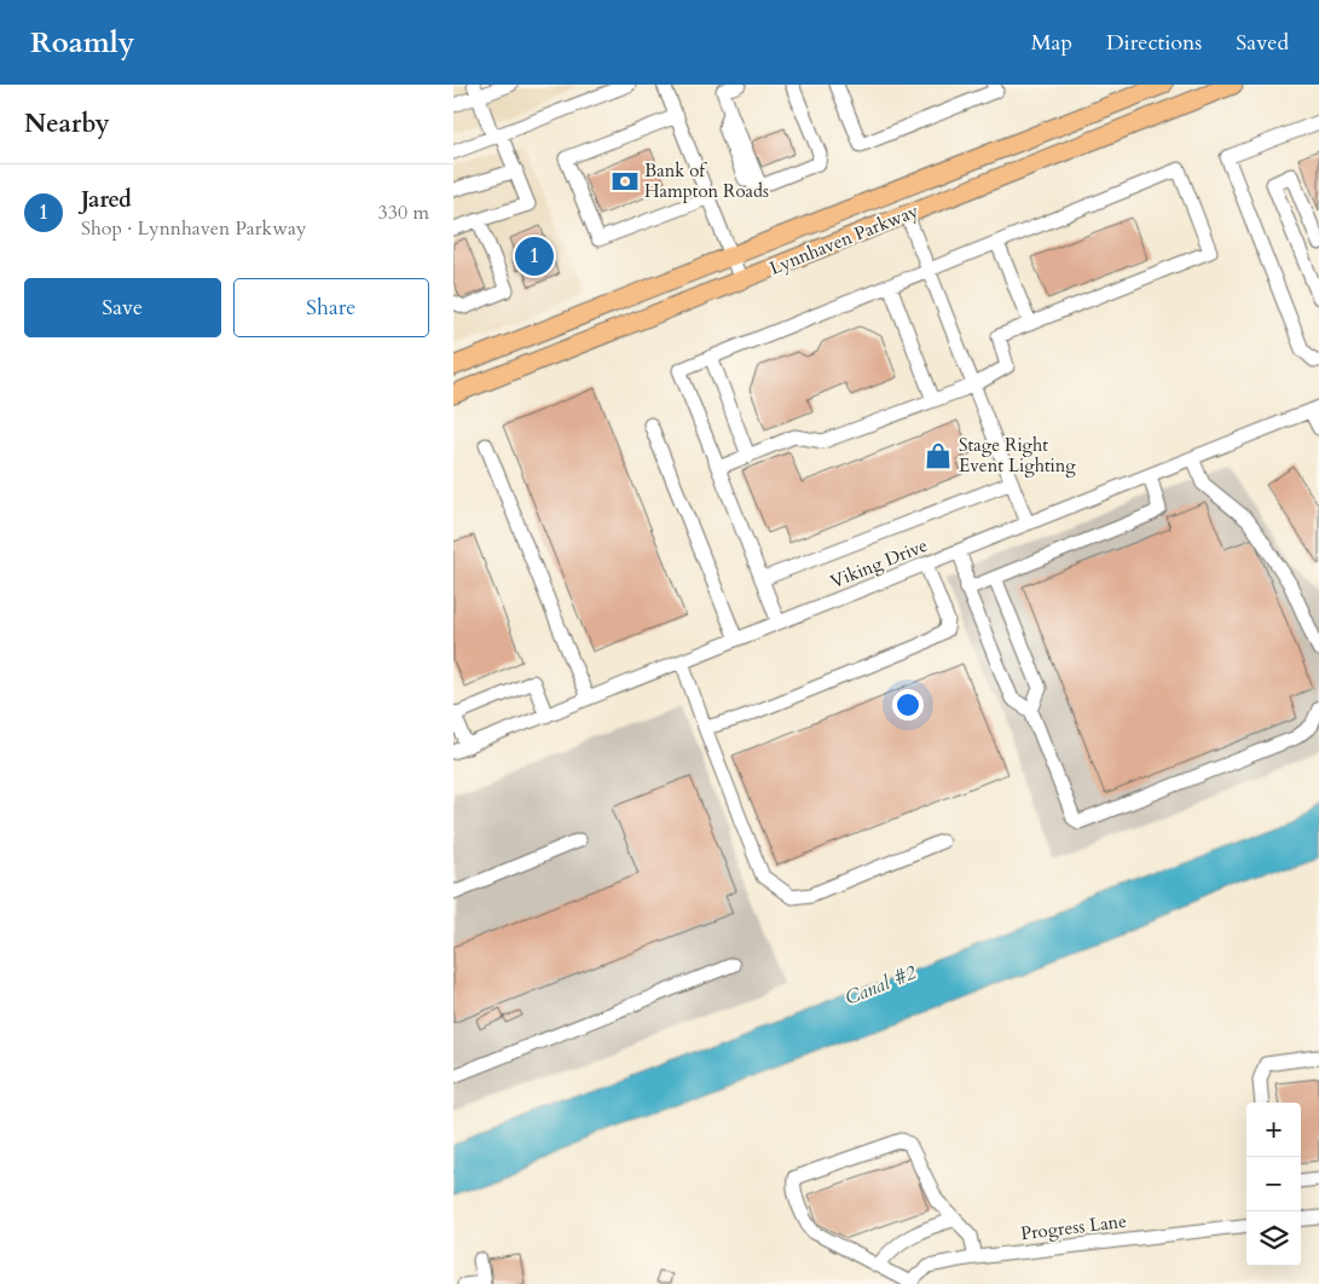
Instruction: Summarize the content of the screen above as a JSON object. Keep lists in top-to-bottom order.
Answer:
{
  "streets": {
    "main road": ["Lynnhaven Parkway"],
    "street": ["Viking Drive", "Progress Lane"]
  },
  "water": ["Canal #2"],
  "places": {
    "bank": ["Bank of Hampton Roads"],
    "shop": ["Stage Right Event Lighting"]
  },
  "page": {
    "header": "Roamly",
    "nav": ["Map", "Directions", "Saved"],
    "heading": "Nearby",
    "list": [
      {
        "mark": "1",
        "name": "Jared",
        "note": "Shop · Lynnhaven Parkway",
        "value": "330 m"
      }
    ],
    "pins": "1",
    "buttons": ["Save", "Share"],
    "map_buttons": ["+", "−"]
  }
}
